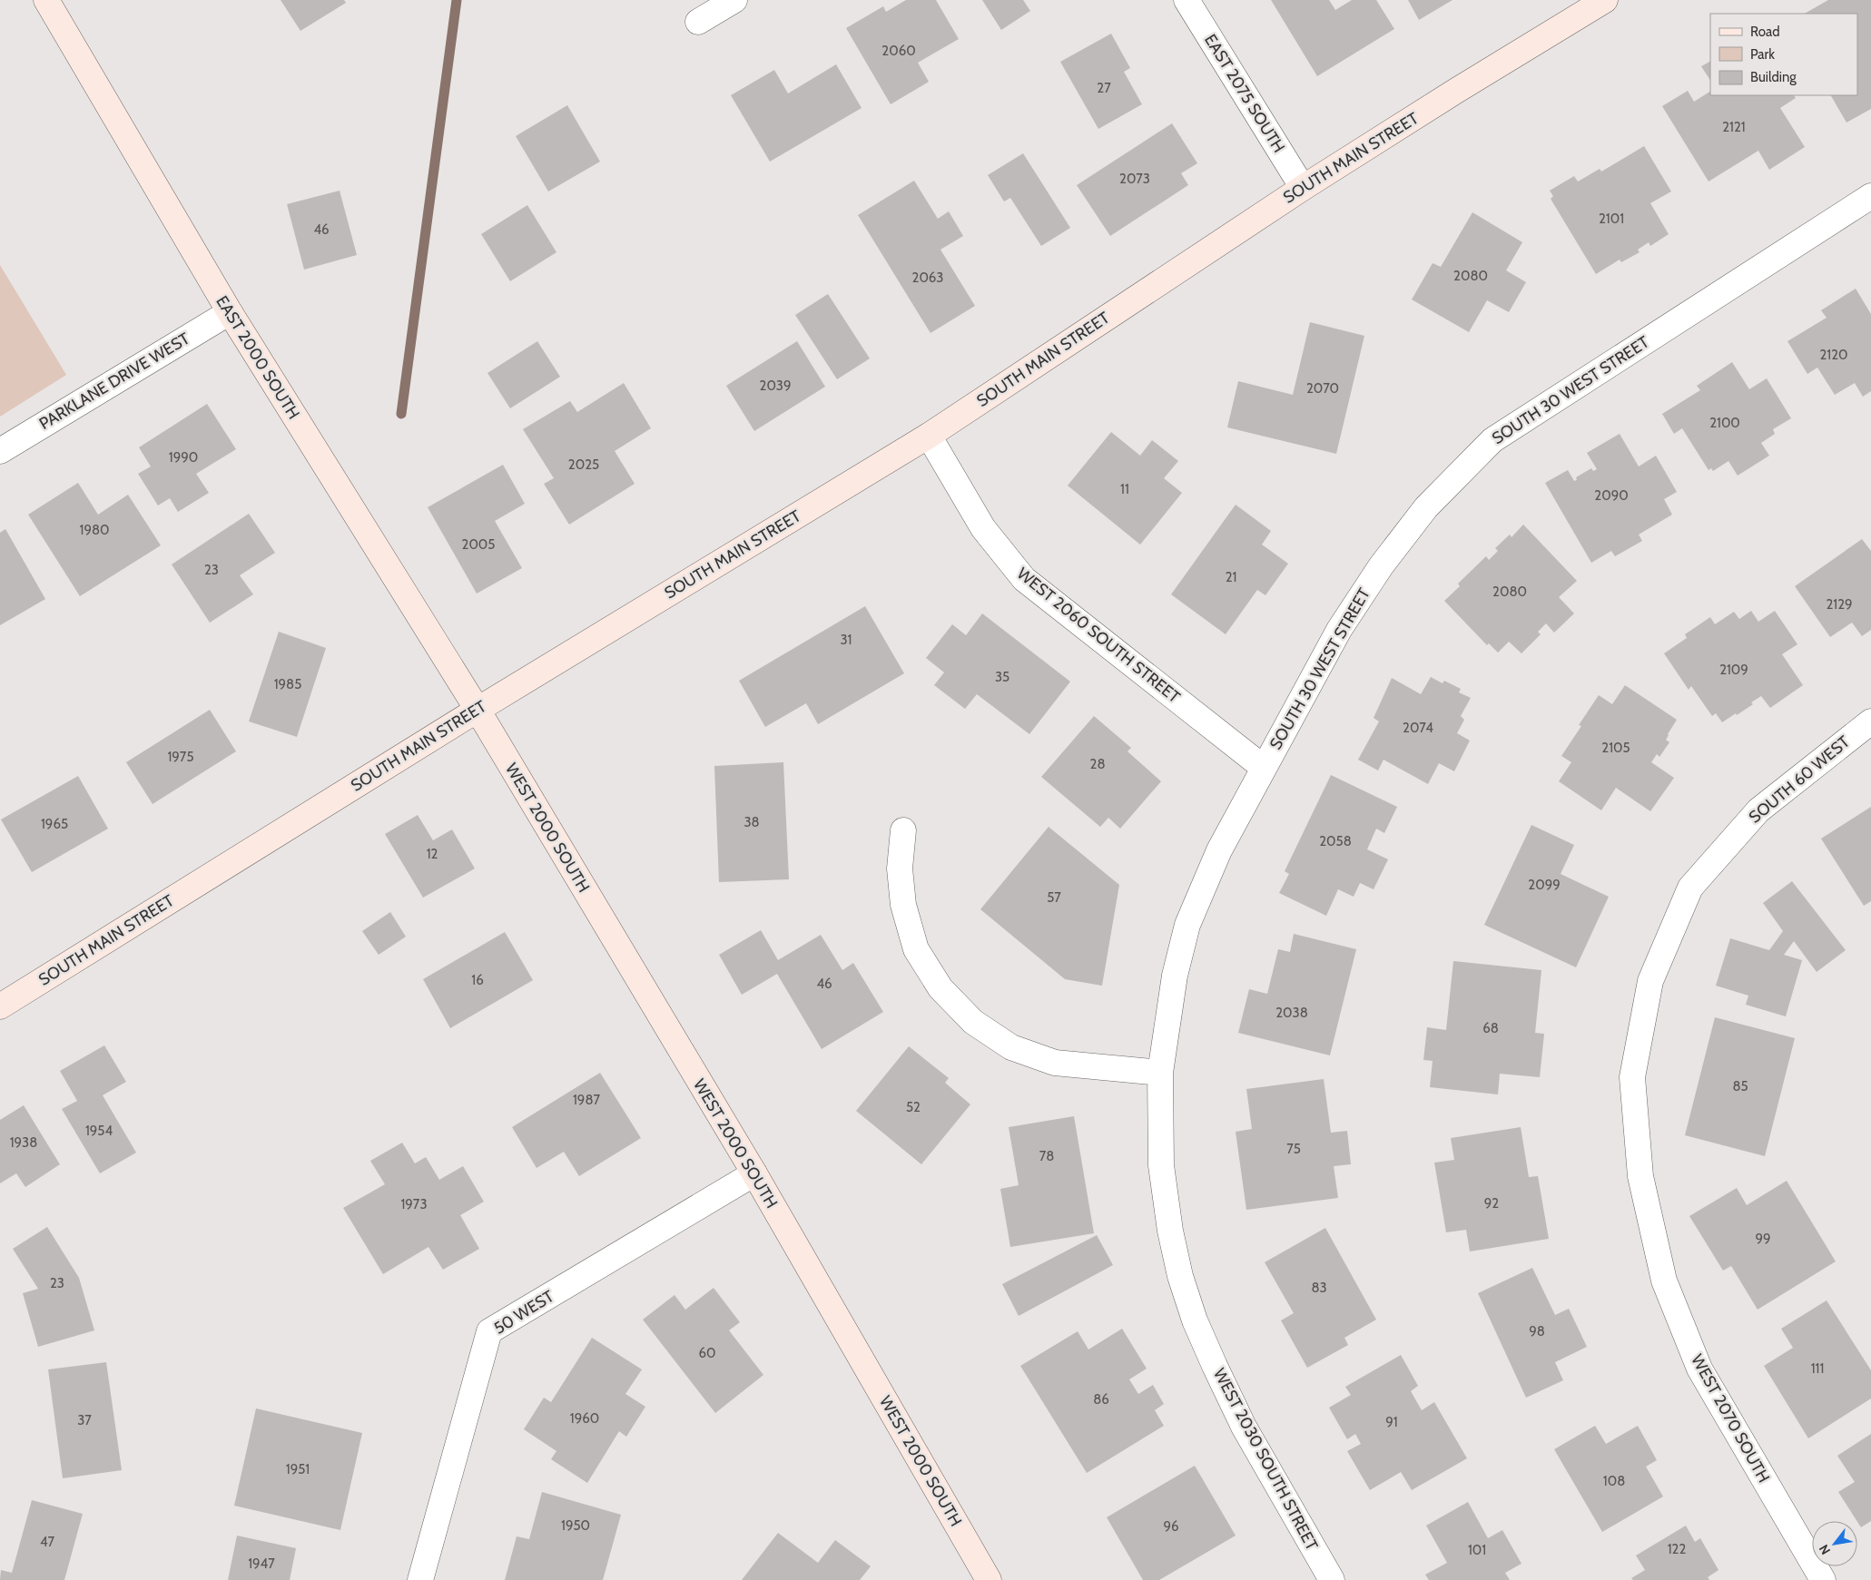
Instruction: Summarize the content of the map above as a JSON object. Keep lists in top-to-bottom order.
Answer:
{
  "streets": {
    "street": [
      "EAST 2075 SOUTH",
      "SOUTH MAIN STREET",
      "EAST 2000 SOUTH",
      "PARKLANE DRIVE WEST",
      "SOUTH 30 WEST STREET",
      "WEST 2060 SOUTH STREET",
      "SOUTH 60 WEST",
      "WEST 2000 SOUTH",
      "50 WEST",
      "WEST 2070 SOUTH",
      "WEST 2030 SOUTH STREET"
    ]
  },
  "crossings": [
    ["EAST 2075 SOUTH", "SOUTH MAIN STREET"],
    ["SOUTH MAIN STREET", "EAST 2000 SOUTH"],
    ["SOUTH MAIN STREET", "WEST 2060 SOUTH STREET"],
    ["SOUTH MAIN STREET", "WEST 2000 SOUTH"],
    ["EAST 2000 SOUTH", "PARKLANE DRIVE WEST"],
    ["EAST 2000 SOUTH", "WEST 2000 SOUTH"],
    ["SOUTH 30 WEST STREET", "WEST 2060 SOUTH STREET"],
    ["SOUTH 30 WEST STREET", "WEST 2030 SOUTH STREET"],
    ["SOUTH 60 WEST", "WEST 2070 SOUTH"],
    ["WEST 2000 SOUTH", "50 WEST"]
  ],
  "house_numbers": [
    "2060",
    "27",
    "2121",
    "2073",
    "2101",
    "46",
    "2080",
    "2063",
    "2120",
    "2039",
    "2070",
    "2100",
    "1990",
    "2025",
    "11",
    "2090",
    "1980",
    "2005",
    "23",
    "21",
    "2080",
    "2129",
    "31",
    "2109",
    "35",
    "1985",
    "2074",
    "2105",
    "1975",
    "28",
    "38",
    "1965",
    "2058",
    "12",
    "2099",
    "57",
    "16",
    "46",
    "2038",
    "68",
    "85",
    "1987",
    "52",
    "1954",
    "1938",
    "75",
    "78",
    "92",
    "1973",
    "99",
    "23",
    "83",
    "98",
    "60",
    "111",
    "86",
    "1960",
    "37",
    "91",
    "1951",
    "108",
    "1950",
    "96",
    "47",
    "122",
    "101",
    "1947"
  ],
  "legend": ["Road", "Park", "Building"],
  "north": "bottom left"
}
